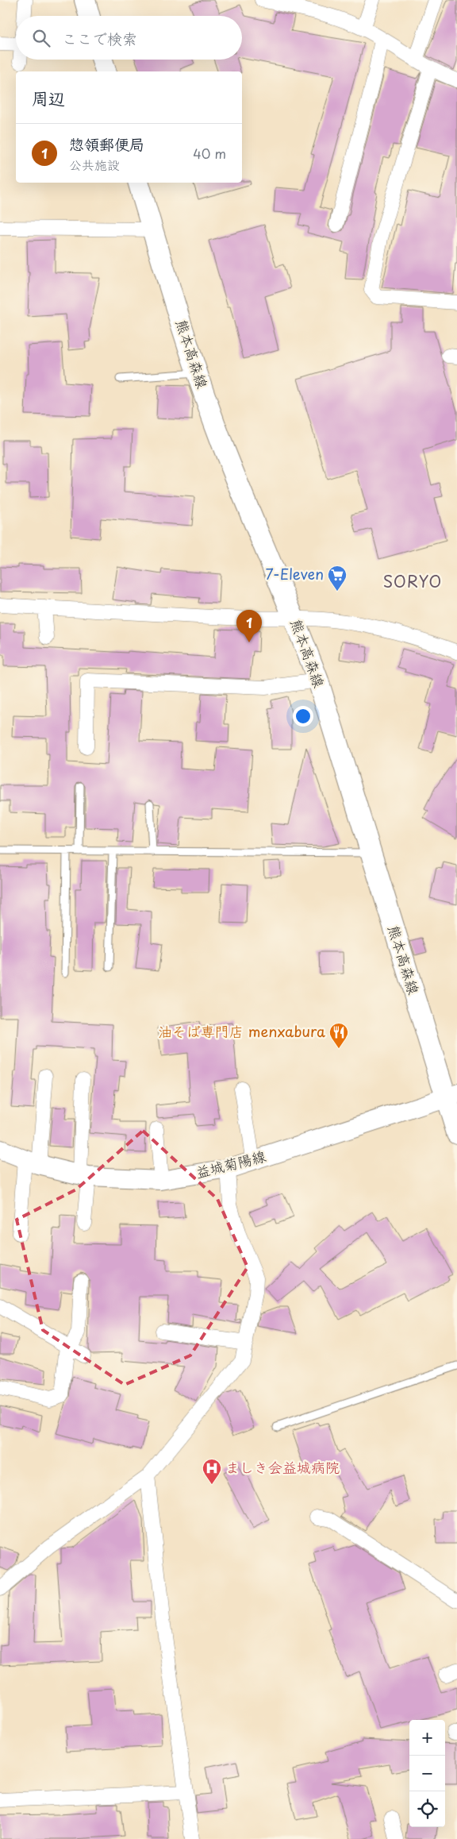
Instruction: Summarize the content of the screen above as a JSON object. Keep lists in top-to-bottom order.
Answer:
{
  "streets": {
    "main road": ["熊本高森線", "益城菊陽線"]
  },
  "crossings": [
    ["熊本高森線", "益城菊陽線"]
  ],
  "districts": ["SORYO"],
  "places": {
    "supermarket": ["7-Eleven"],
    "restaurant": ["油そば専門店 menxabura"],
    "hospital": ["ましき会益城病院"]
  },
  "page": {
    "search": "ここで検索",
    "heading": "周辺",
    "list": [
      {
        "mark": "1",
        "name": "惣領郵便局",
        "note": "公共施設",
        "value": "40 m"
      }
    ],
    "pins": "1",
    "map_buttons": ["+", "−"]
  }
}
